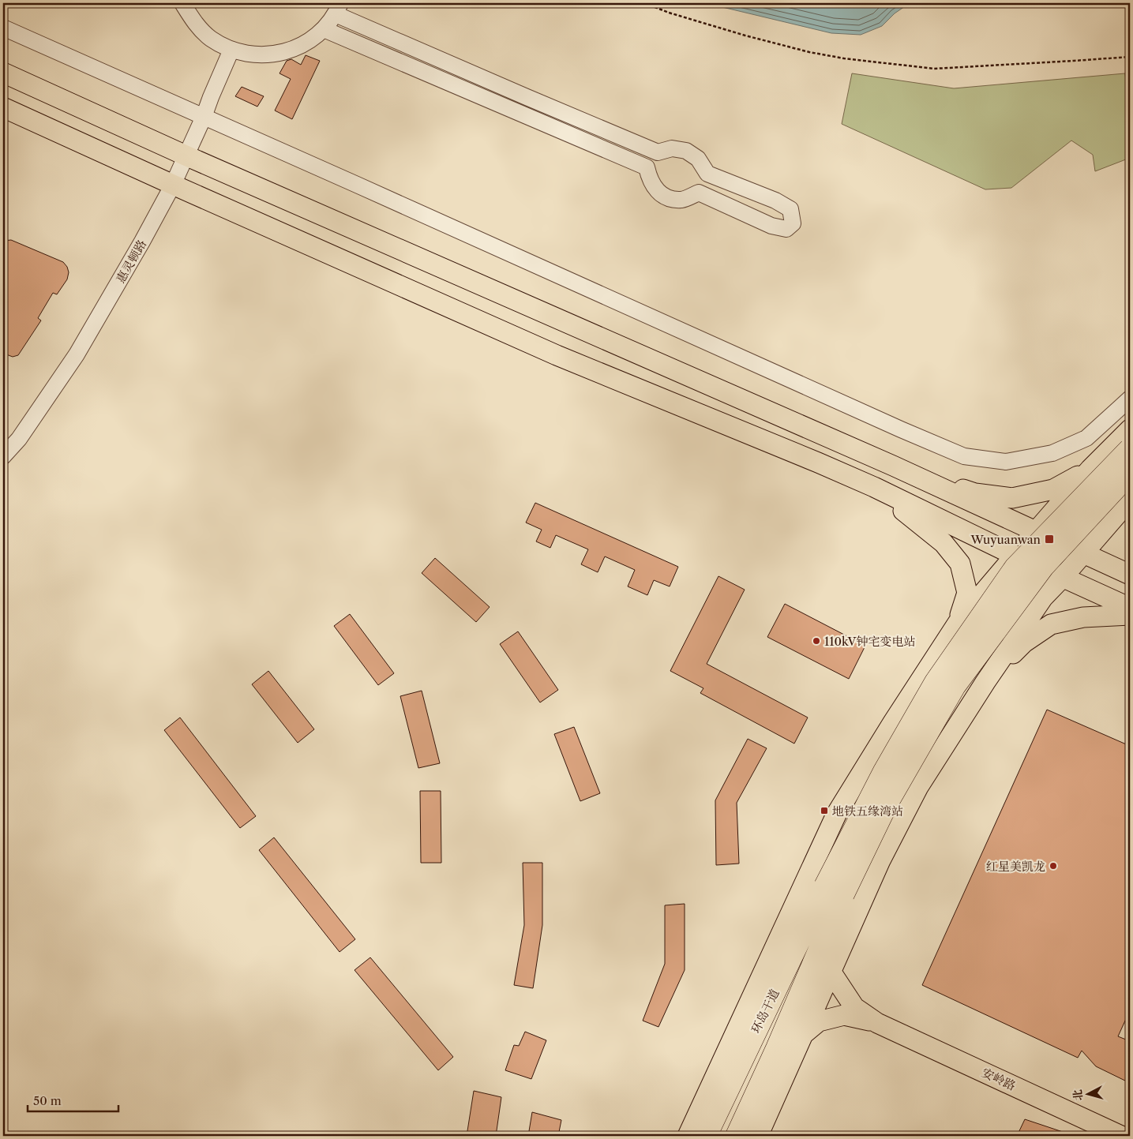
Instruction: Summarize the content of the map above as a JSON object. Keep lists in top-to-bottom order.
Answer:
{
  "streets": {
    "highway": ["环岛干道"],
    "main road": ["安岭路"],
    "street": ["惠灵顿路"]
  },
  "places": {
    "transit": ["Wuyuanwan", "地铁五缘湾站"],
    "other": ["110kV钟宅变电站", "红星美凯龙"]
  },
  "scale_bar": "50 m",
  "north": "left"
}
